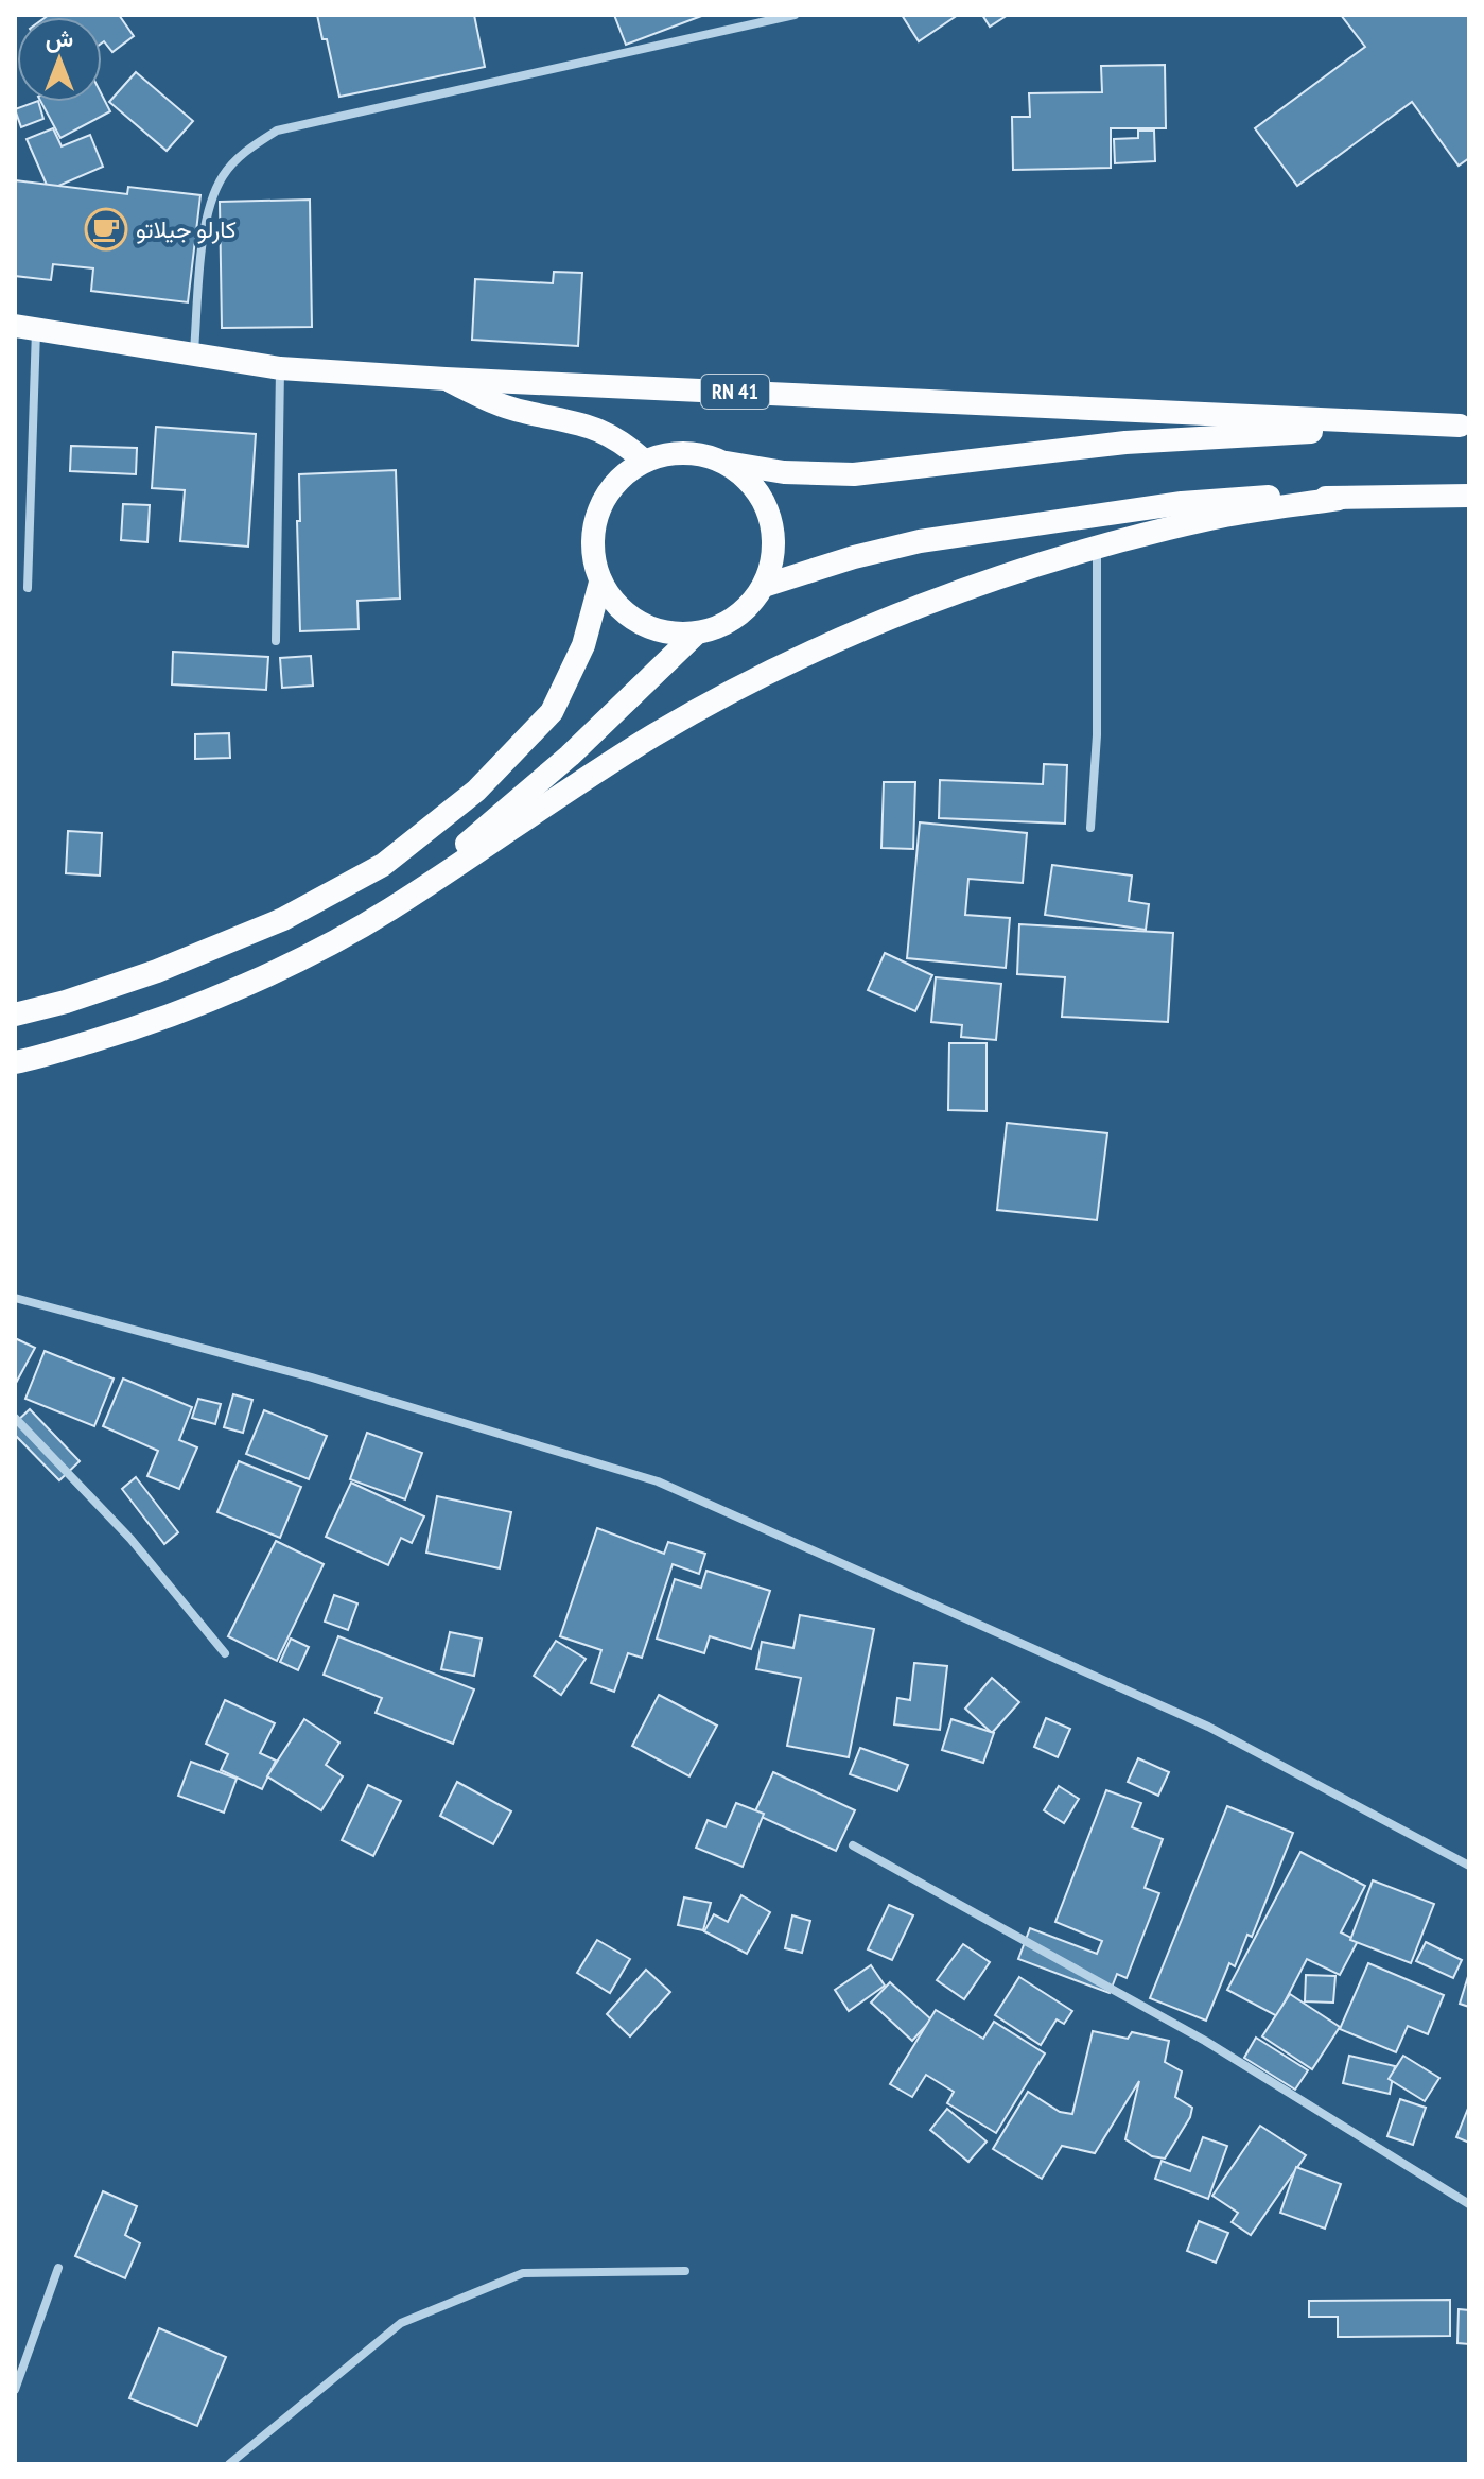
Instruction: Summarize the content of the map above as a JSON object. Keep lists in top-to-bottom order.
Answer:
{
  "streets": {
    "highway": ["RN 41"]
  },
  "places": {
    "cafe": ["كارلو جيلاتو"]
  },
  "north": "top"
}
